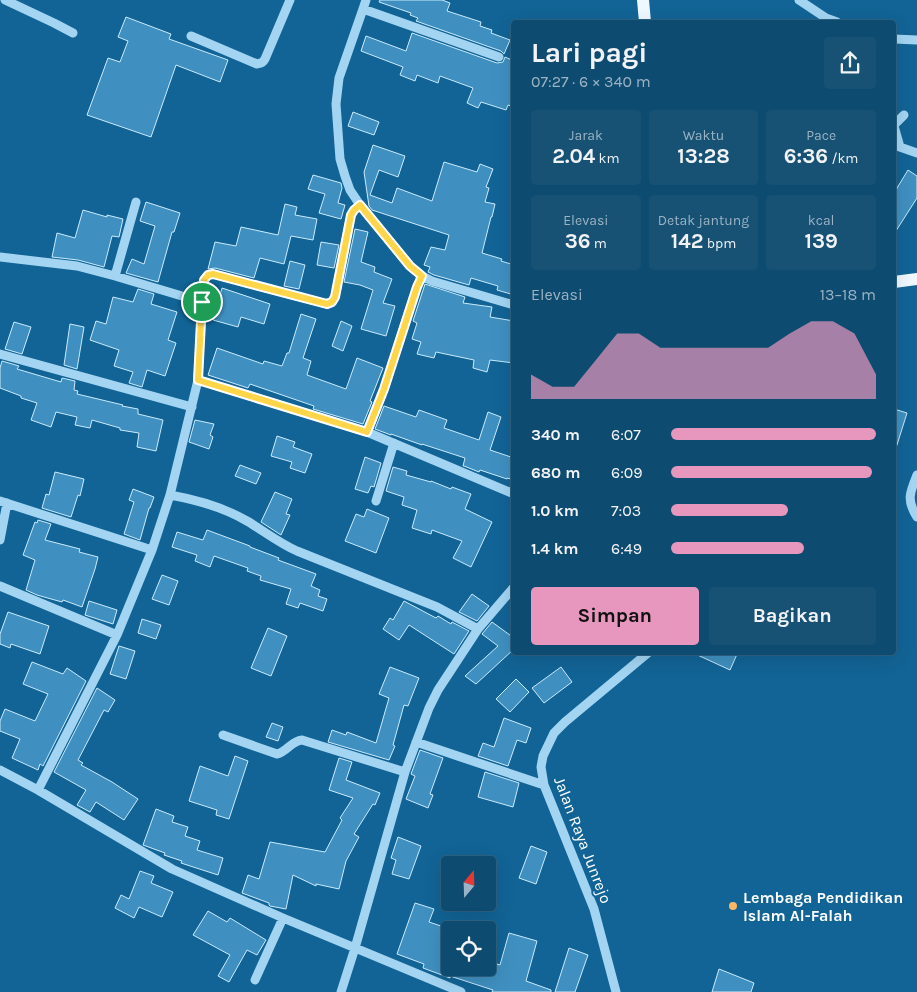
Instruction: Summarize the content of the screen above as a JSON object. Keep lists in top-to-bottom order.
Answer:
{
  "streets": {
    "street": ["Jalan Raya Junrejo"]
  },
  "places": ["Lembaga Pendidikan Islam Al-Falah"],
  "north": "top",
  "page": {
    "heading": ["Lari pagi", "07:27 · 6 × 340 m"],
    "stats": [
      ["Jarak", "2.04 km"],
      ["Waktu", "13:28"],
      ["Pace", "6:36 /km"],
      ["Elevasi", "36 m"],
      ["Detak jantung", "142 bpm"],
      ["kcal", "139"]
    ],
    "chart": ["Elevasi", "13–18 m"],
    "list": [
      {
        "name": "340 m",
        "note": "6:07"
      },
      {
        "name": "680 m",
        "note": "6:09"
      },
      {
        "name": "1.0 km",
        "note": "7:03"
      },
      {
        "name": "1.4 km",
        "note": "6:49"
      }
    ],
    "buttons": ["Simpan", "Bagikan"]
  }
}
